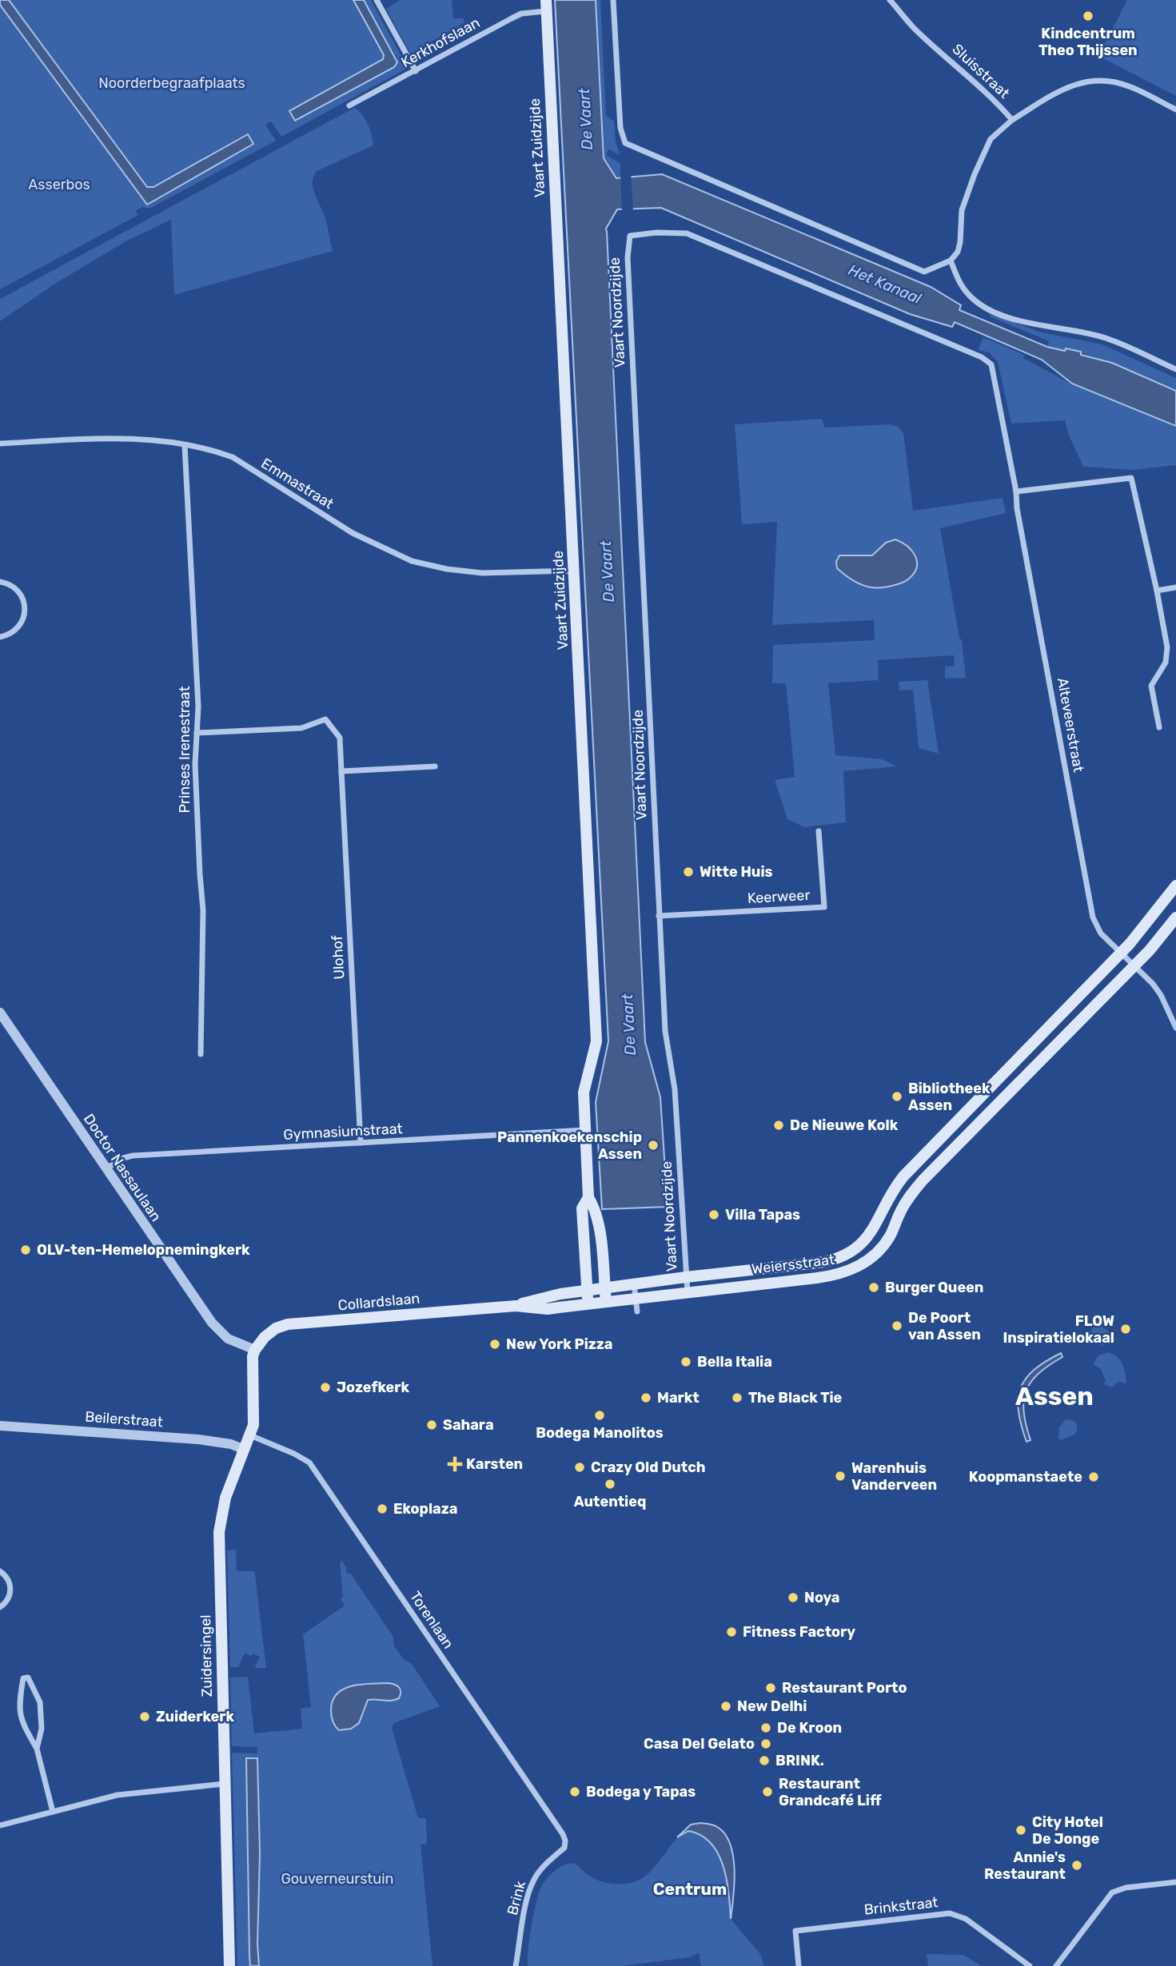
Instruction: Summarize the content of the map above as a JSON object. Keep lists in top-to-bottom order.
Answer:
{
  "streets": {
    "main road": [
      "Vaart Zuidzijde",
      "Weiersstraat",
      "Collardslaan",
      "Zuidersingel"
    ],
    "street": [
      "Kerkhofslaan",
      "Sluisstraat",
      "Vaart Noordzijde",
      "Emmastraat",
      "Alteveerstraat",
      "Prinses Irenestraat",
      "Keerweer",
      "Ulohof",
      "Gymnasiumstraat",
      "Doctor Nassaulaan",
      "Beilerstraat",
      "Torenlaan",
      "Brink",
      "Brinkstraat"
    ]
  },
  "crossings": [
    ["Kerkhofslaan", "Vaart Zuidzijde"],
    ["Vaart Zuidzijde", "Emmastraat"],
    ["Vaart Zuidzijde", "Gymnasiumstraat"],
    ["Vaart Zuidzijde", "Weiersstraat"],
    ["Vaart Zuidzijde", "Collardslaan"],
    ["Vaart Noordzijde", "Alteveerstraat"],
    ["Vaart Noordzijde", "Keerweer"],
    ["Vaart Noordzijde", "Weiersstraat"],
    ["Emmastraat", "Prinses Irenestraat"],
    ["Alteveerstraat", "Weiersstraat"],
    ["Prinses Irenestraat", "Ulohof"],
    ["Ulohof", "Gymnasiumstraat"],
    ["Gymnasiumstraat", "Doctor Nassaulaan"],
    ["Doctor Nassaulaan", "Collardslaan"],
    ["Doctor Nassaulaan", "Zuidersingel"],
    ["Weiersstraat", "Collardslaan"],
    ["Collardslaan", "Zuidersingel"],
    ["Beilerstraat", "Zuidersingel"],
    ["Torenlaan", "Zuidersingel"],
    ["Torenlaan", "Brink"]
  ],
  "districts": ["Assen", "Centrum"],
  "water": ["De Vaart", "Het Kanaal"],
  "parks": ["Noorderbegraafplaats", "Asserbos", "Gouverneurstuin"],
  "places": {
    "other": [
      "Kindcentrum Theo Thijssen",
      "Witte Huis",
      "Bibliotheek Assen",
      "De Nieuwe Kolk",
      "Pannenkoekenschip Assen",
      "Villa Tapas",
      "OLV-ten-Hemelopnemingkerk",
      "Burger Queen",
      "De Poort van Assen",
      "FLOW Inspiratielokaal",
      "New York Pizza",
      "Bella Italia",
      "Jozefkerk",
      "Markt",
      "The Black Tie",
      "Bodega Manolitos",
      "Sahara",
      "Crazy Old Dutch",
      "Warenhuis Vanderveen",
      "Koopmanstaete",
      "Autentieq",
      "Ekoplaza",
      "Noya",
      "Fitness Factory",
      "Restaurant Porto",
      "New Delhi",
      "Zuiderkerk",
      "De Kroon",
      "Casa Del Gelato",
      "BRINK.",
      "Bodega y Tapas",
      "Restaurant Grandcafé Liff",
      "City Hotel De Jonge",
      "Annie's Restaurant"
    ],
    "health": ["Karsten"]
  }
}
